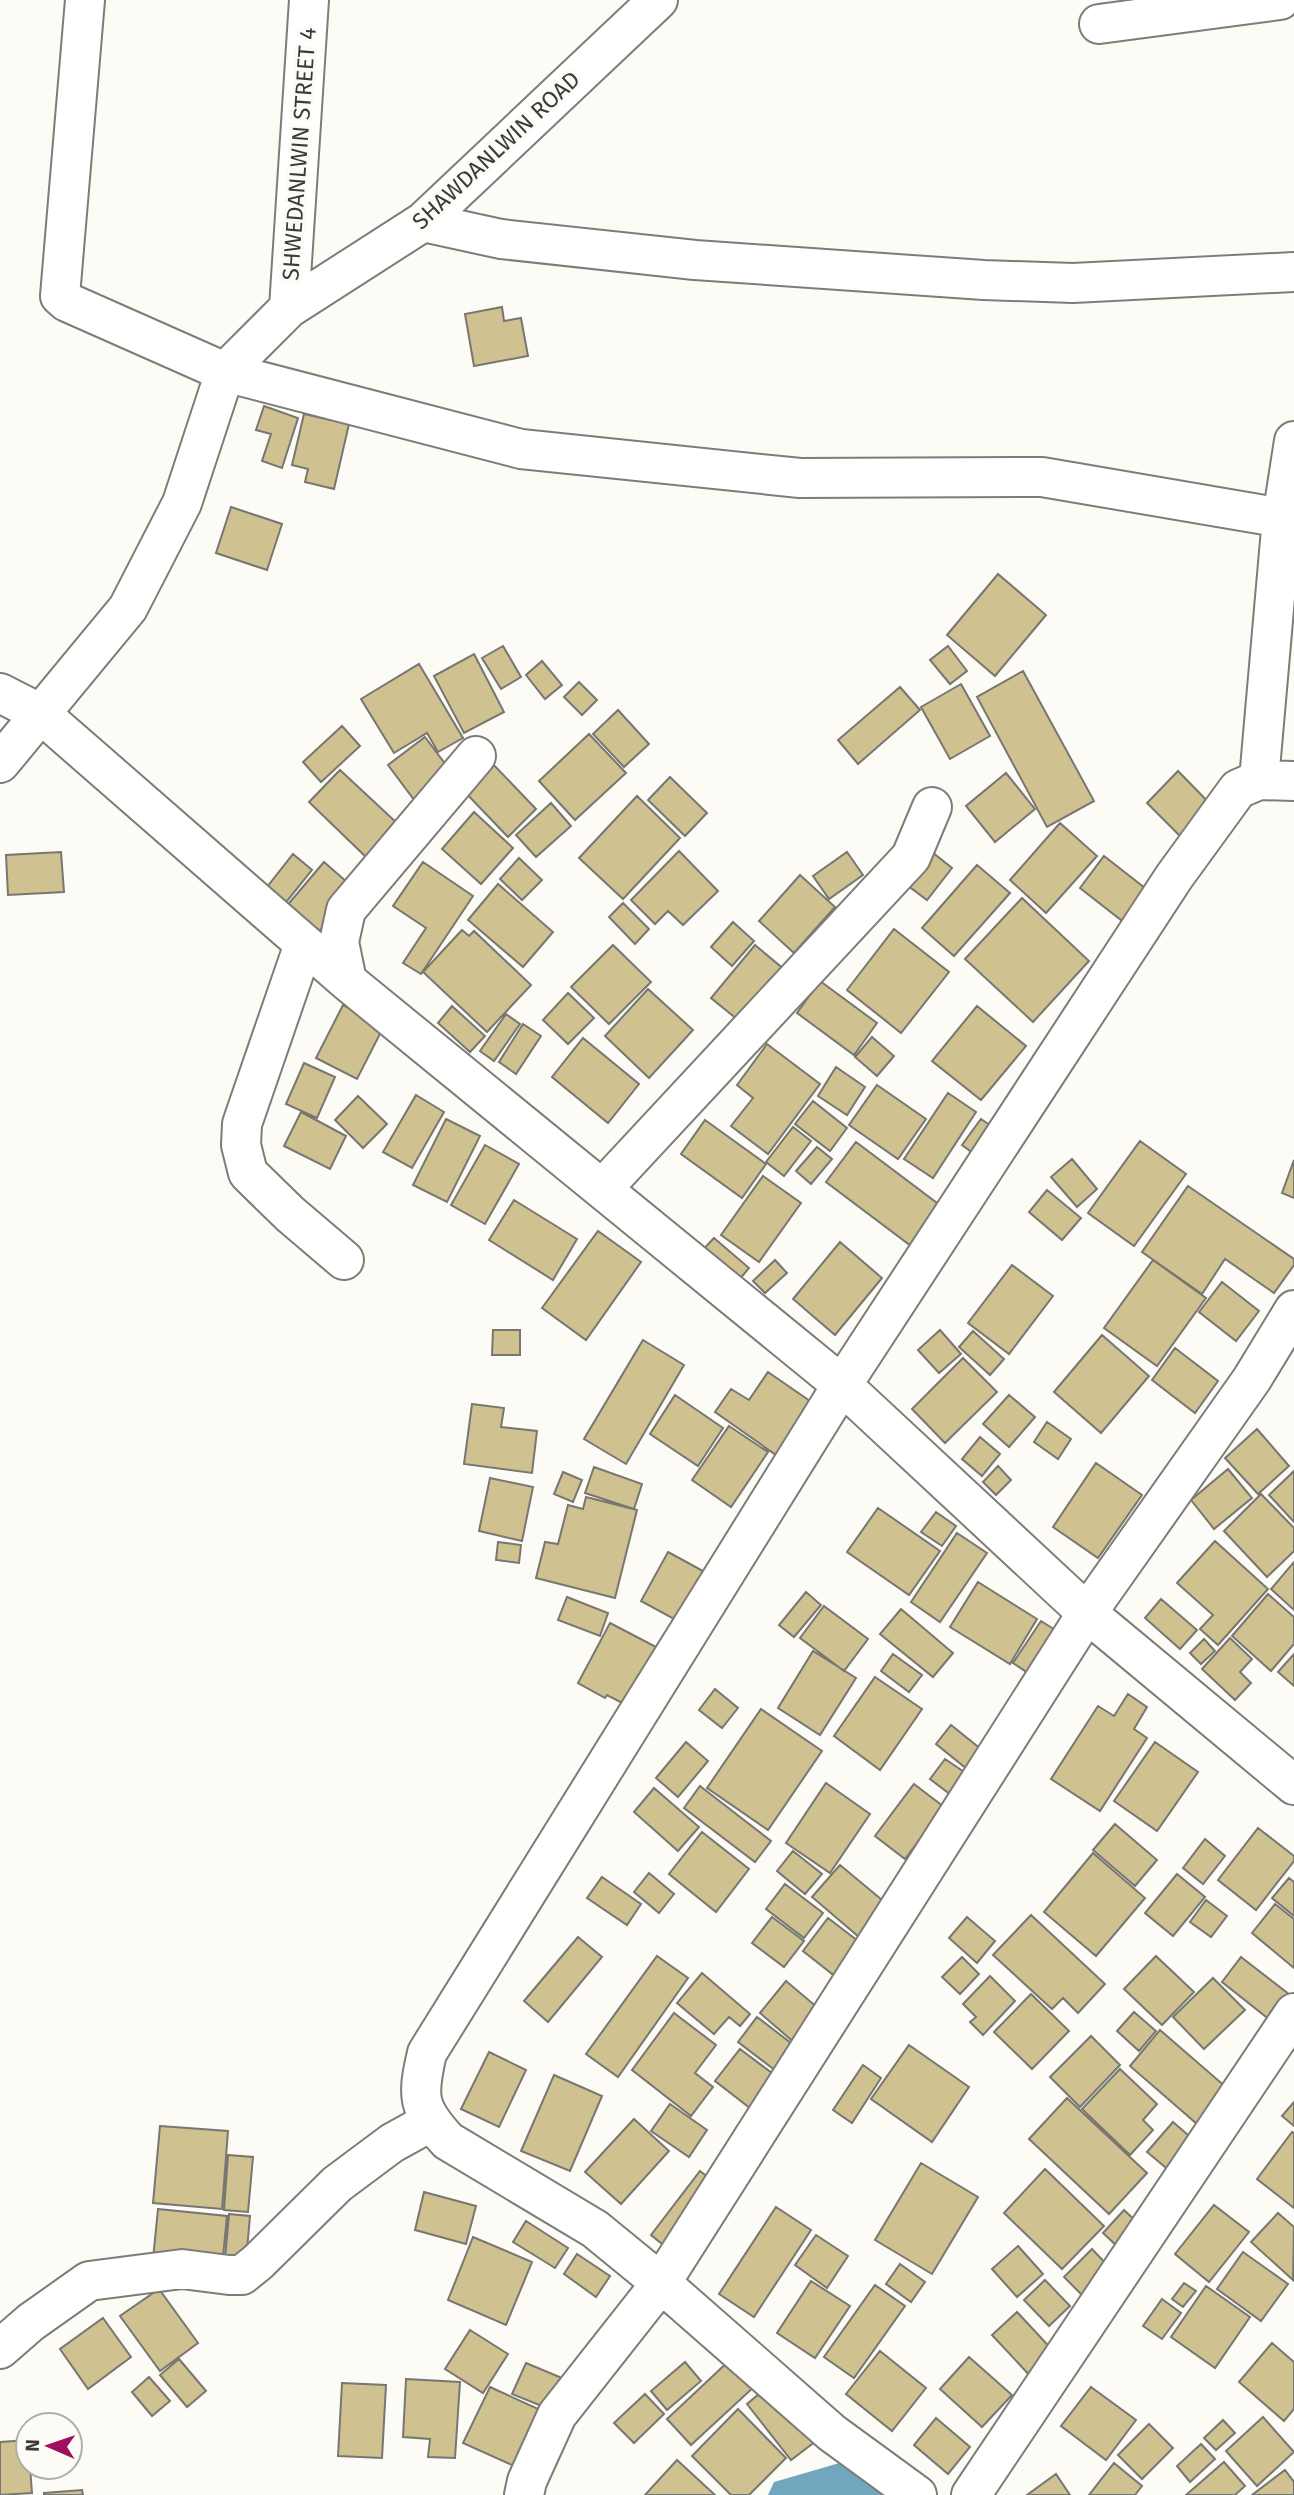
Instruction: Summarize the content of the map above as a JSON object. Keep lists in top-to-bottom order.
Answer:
{
  "streets": {
    "street": ["SHAWDANLWIN ROAD", "SHWEDANLWIN STREET 4"]
  },
  "crossings": [
    ["SHAWDANLWIN ROAD", "SHWEDANLWIN STREET 4"]
  ],
  "north": "left"
}
